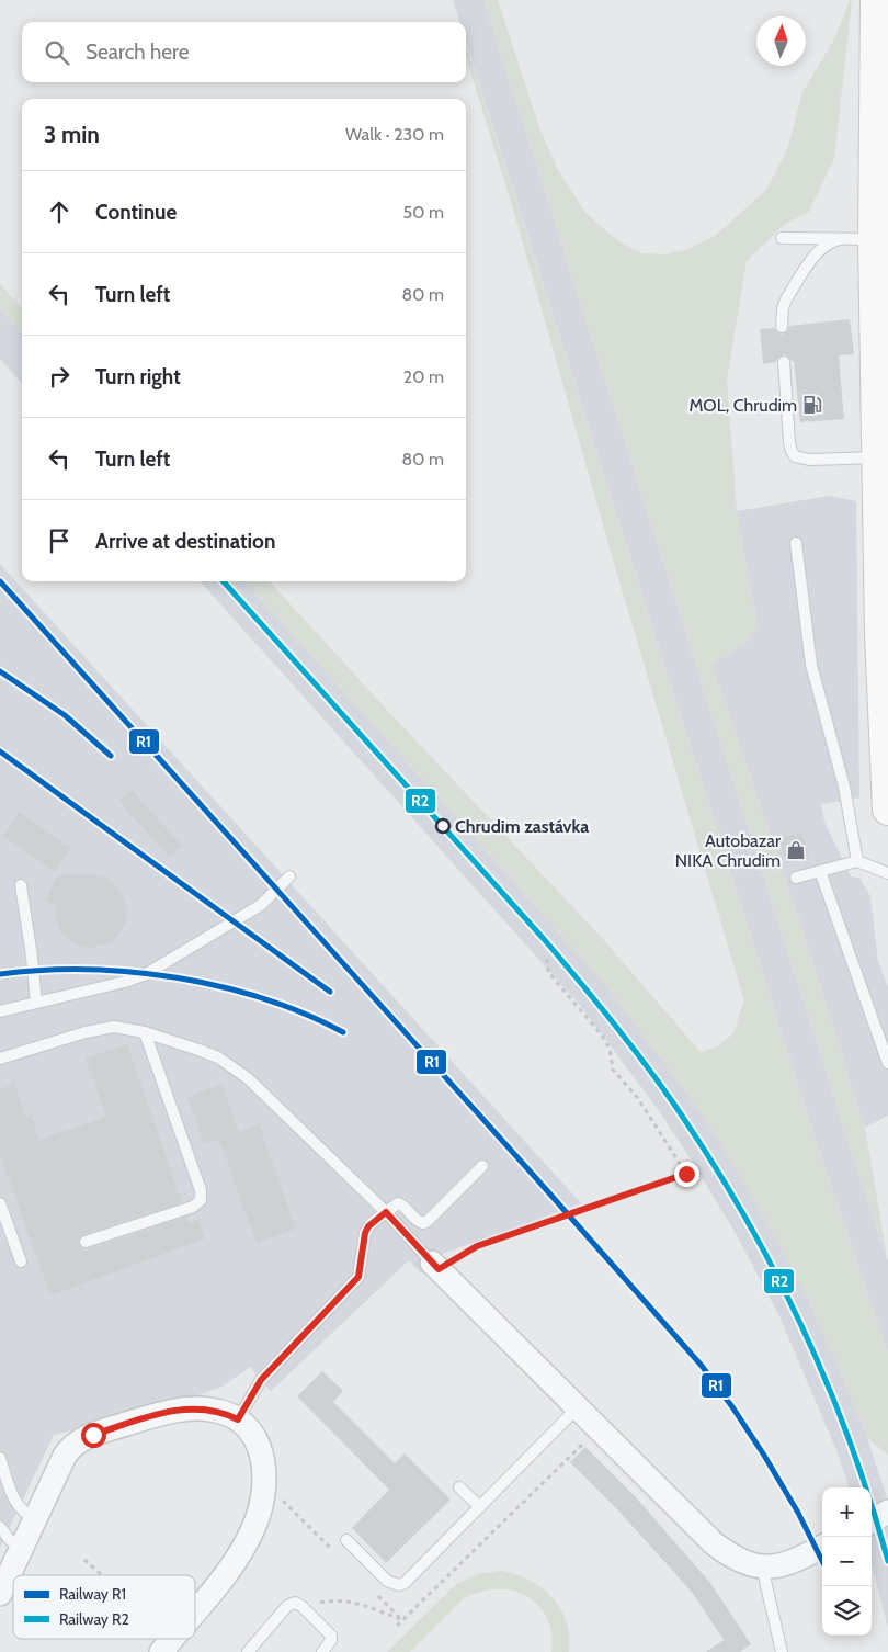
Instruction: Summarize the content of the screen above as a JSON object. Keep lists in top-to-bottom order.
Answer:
{
  "places": {
    "fuel station": ["MOL, Chrudim"],
    "other": ["Chrudim zastávka"],
    "shop": ["Autobazar NIKA Chrudim"]
  },
  "lines": ["rail line R1", "rail line R2"],
  "legend": ["Railway R1", "Railway R2"],
  "north": "top",
  "page": {
    "search": "Search here",
    "heading": ["3 min", "Walk · 230 m"],
    "list": [
      ["Continue", "50 m"],
      ["Turn left", "80 m"],
      ["Turn right", "20 m"],
      ["Turn left", "80 m"],
      "Arrive at destination"
    ],
    "map_buttons": ["+", "−"]
  }
}
